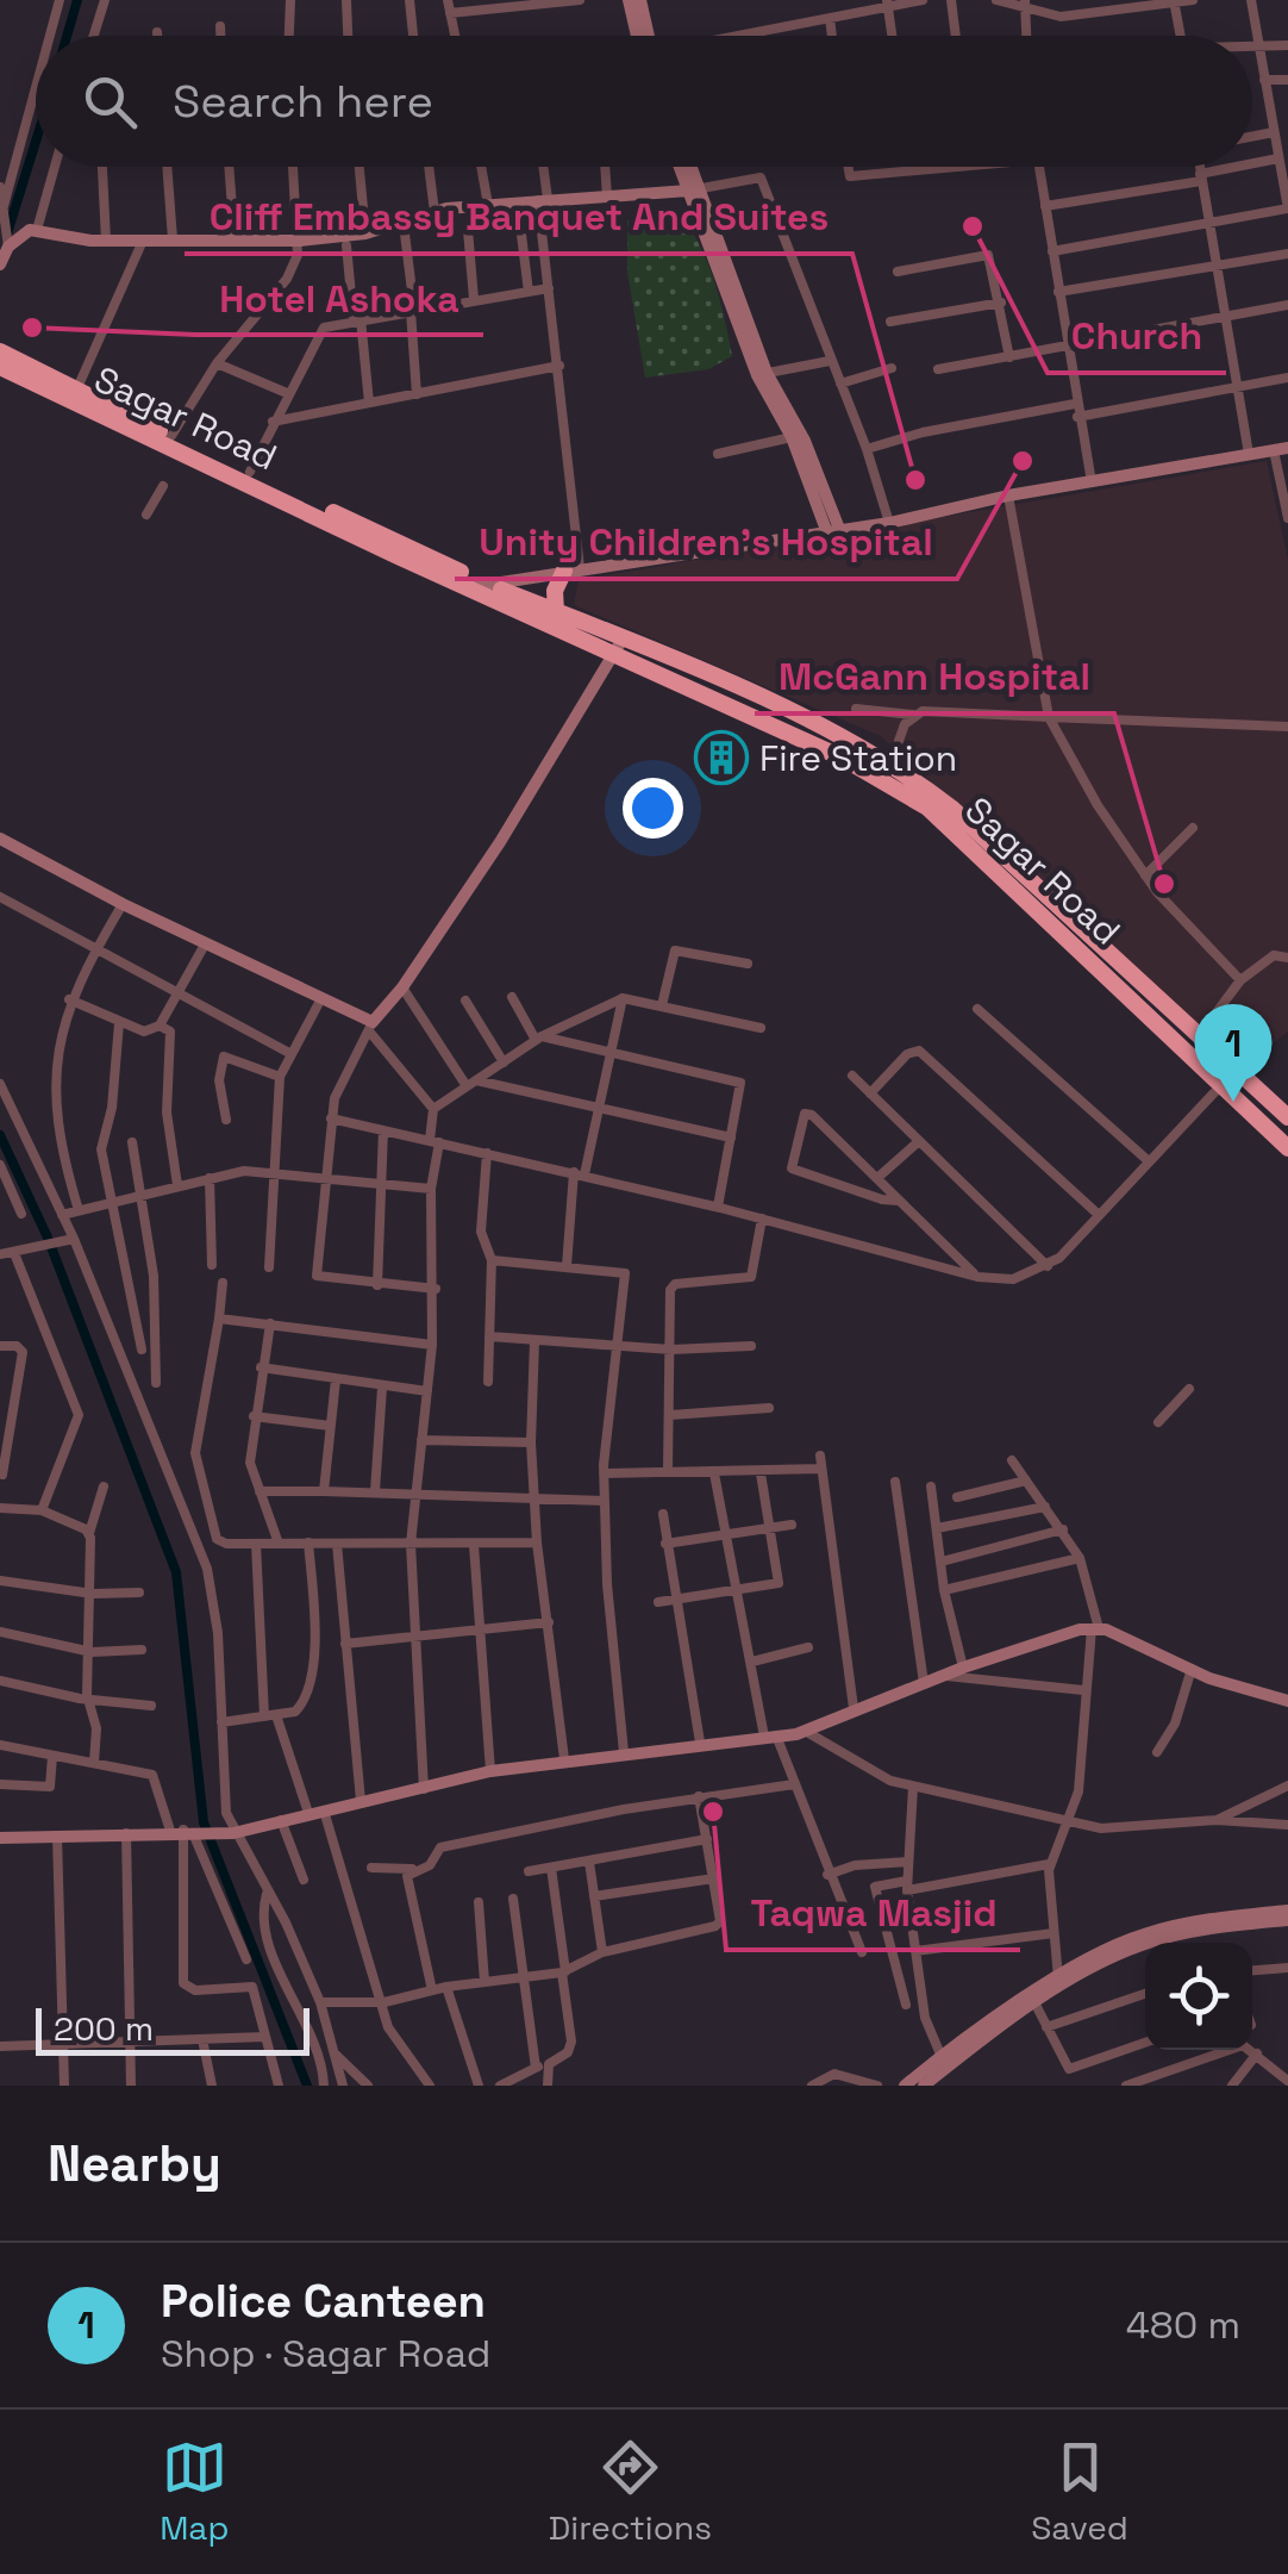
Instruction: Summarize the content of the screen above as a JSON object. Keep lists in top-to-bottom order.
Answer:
{
  "streets": {
    "highway": ["Sagar Road"]
  },
  "places": {
    "other": [
      "Church",
      "Hotel Ashoka",
      "Unity Children's Hospital",
      "Cliff Embassy Banquet And Suites",
      "McGann Hospital",
      "Taqwa Masjid"
    ],
    "building": ["Fire Station"]
  },
  "scale_bar": "200 m",
  "page": {
    "search": "Search here",
    "pins": "1",
    "scale": "200 m",
    "heading": "Nearby",
    "list": [
      {
        "mark": "1",
        "name": "Police Canteen",
        "note": "Shop · Sagar Road",
        "value": "480 m"
      }
    ],
    "nav": ["Map", "Directions", "Saved"]
  }
}
